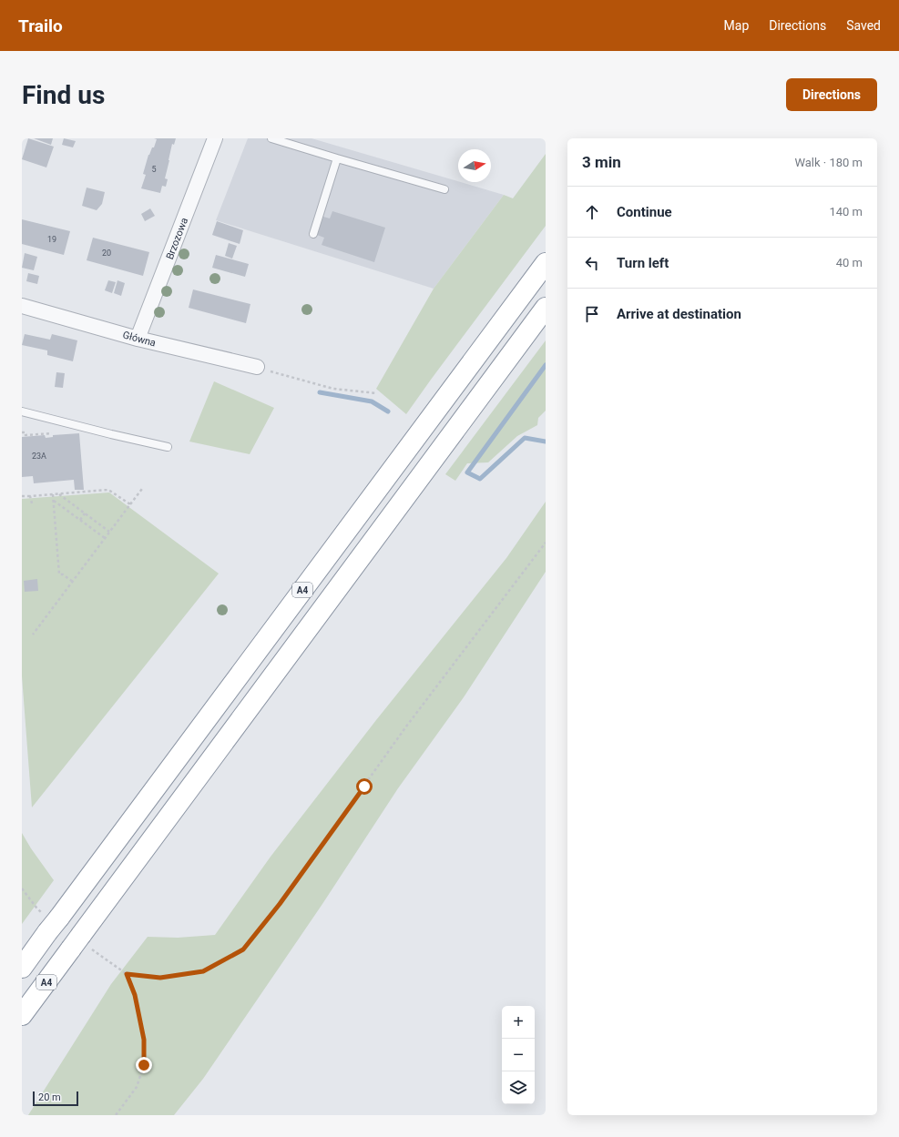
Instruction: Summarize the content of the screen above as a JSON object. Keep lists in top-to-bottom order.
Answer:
{
  "streets": {
    "highway": ["A4"],
    "street": ["Brzozowa", "Główna"]
  },
  "crossings": [
    ["Brzozowa", "Główna"]
  ],
  "house_numbers": [
    "5",
    "19",
    "20",
    "23A"
  ],
  "scale_bar": "20 m",
  "north": "right",
  "page": {
    "header": "Trailo",
    "nav": ["Map", "Directions", "Saved"],
    "buttons": "Directions",
    "title": "Find us",
    "heading": ["3 min", "Walk · 180 m"],
    "list": [
      ["Continue", "140 m"],
      ["Turn left", "40 m"],
      "Arrive at destination"
    ],
    "map_buttons": ["+", "−"],
    "scale": "20 m"
  }
}
